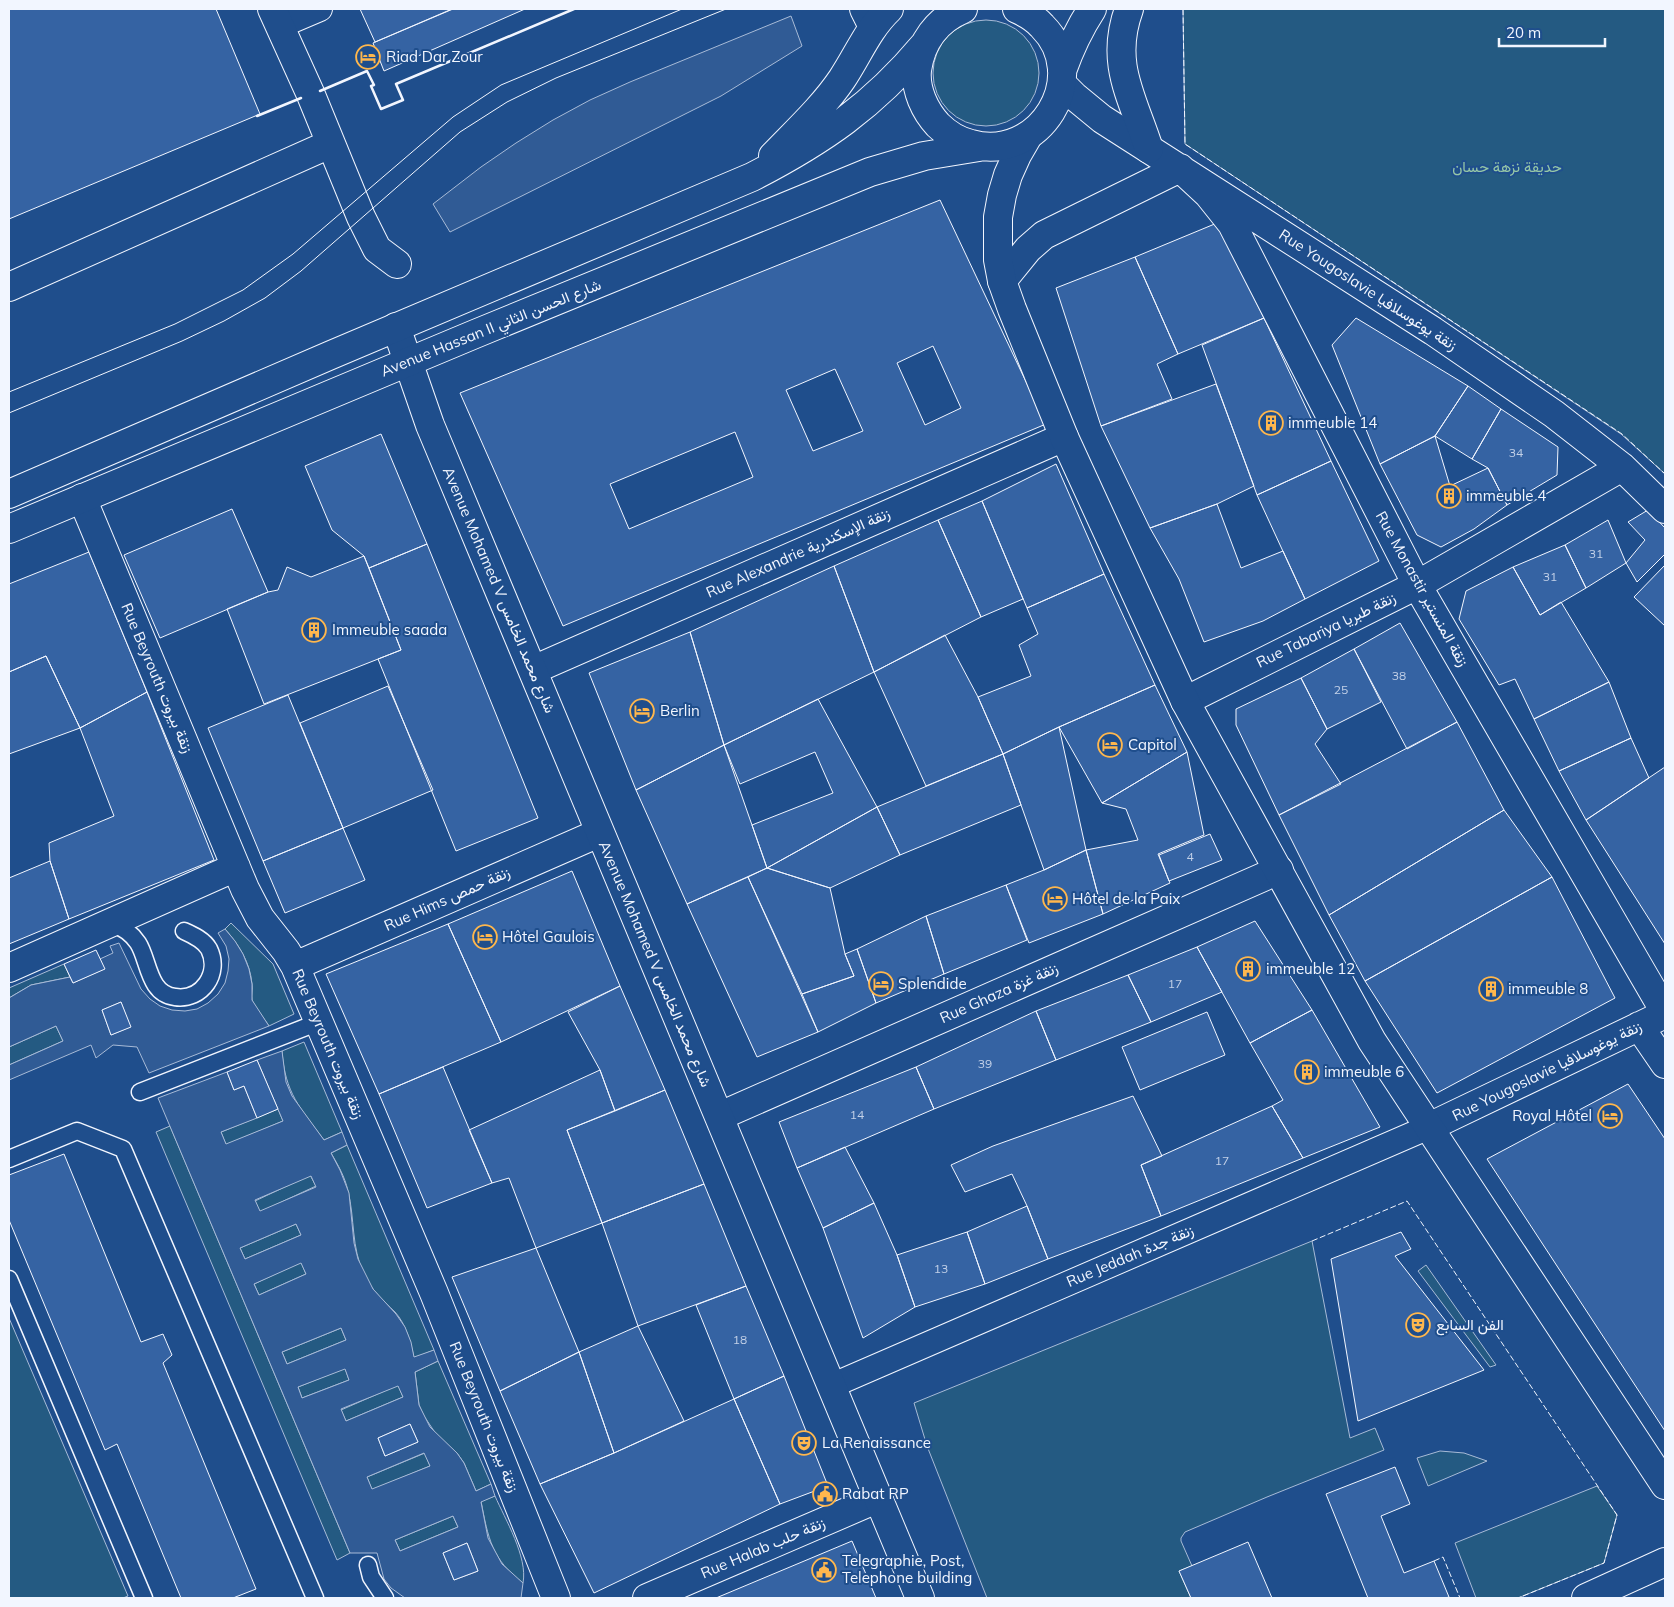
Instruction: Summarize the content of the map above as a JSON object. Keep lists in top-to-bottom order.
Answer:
{
  "streets": {
    "street": [
      "Rue Yougoslavie زنقة يوغوسلافيا",
      "Avenue Hassan II شارع الحسن الثاني",
      "Rue Alexandrie زنقة الإسكندرية",
      "Rue Monastir زنقة المنستير",
      "Avenue Mohamed V شارع محمد الخامس",
      "Rue Tabariya زنقة طبريا",
      "Rue Beyrouth زنقة بيروت",
      "Rue Hims زنقة حمص",
      "Rue Ghaza زنقة غزة",
      "Rue Jeddah زنقة جدة",
      "Rue Halab زنقة حلب"
    ]
  },
  "crossings": [
    ["Rue Yougoslavie زنقة يوغوسلافيا", "Rue Monastir زنقة المنستير"],
    ["Rue Yougoslavie زنقة يوغوسلافيا", "Rue Tabariya زنقة طبريا"],
    ["Rue Yougoslavie زنقة يوغوسلافيا", "Rue Jeddah زنقة جدة"],
    ["Avenue Hassan II شارع الحسن الثاني", "Avenue Mohamed V شارع محمد الخامس"],
    ["Avenue Hassan II شارع الحسن الثاني", "Rue Beyrouth زنقة بيروت"],
    ["Rue Alexandrie زنقة الإسكندرية", "Avenue Mohamed V شارع محمد الخامس"],
    ["Rue Monastir زنقة المنستير", "Rue Tabariya زنقة طبريا"],
    ["Avenue Mohamed V شارع محمد الخامس", "Rue Hims زنقة حمص"],
    ["Avenue Mohamed V شارع محمد الخامس", "Rue Ghaza زنقة غزة"],
    ["Avenue Mohamed V شارع محمد الخامس", "Rue Jeddah زنقة جدة"],
    ["Avenue Mohamed V شارع محمد الخامس", "Rue Halab زنقة حلب"],
    ["Rue Beyrouth زنقة بيروت", "Rue Hims زنقة حمص"]
  ],
  "parks": ["حديقة نزهة حسان"],
  "places": {
    "hotel": [
      "Riad Dar Zour",
      "Berlin",
      "Capitol",
      "Hôtel de la Paix",
      "Hôtel Gaulois",
      "Splendide",
      "Royal Hôtel"
    ],
    "building": [
      "immeuble 14",
      "immeuble 4",
      "Immeuble saada",
      "immeuble 12",
      "immeuble 8",
      "immeuble 6"
    ],
    "theatre": ["الفن السابع", "La Renaissance"],
    "public building": ["Rabat RP", "Telegraphie, Post, Telephone building"]
  },
  "house_numbers": [
    "34",
    "31",
    "31",
    "38",
    "25",
    "4",
    "17",
    "39",
    "14",
    "17",
    "13",
    "18"
  ],
  "scale_bar": "20 m"
}
